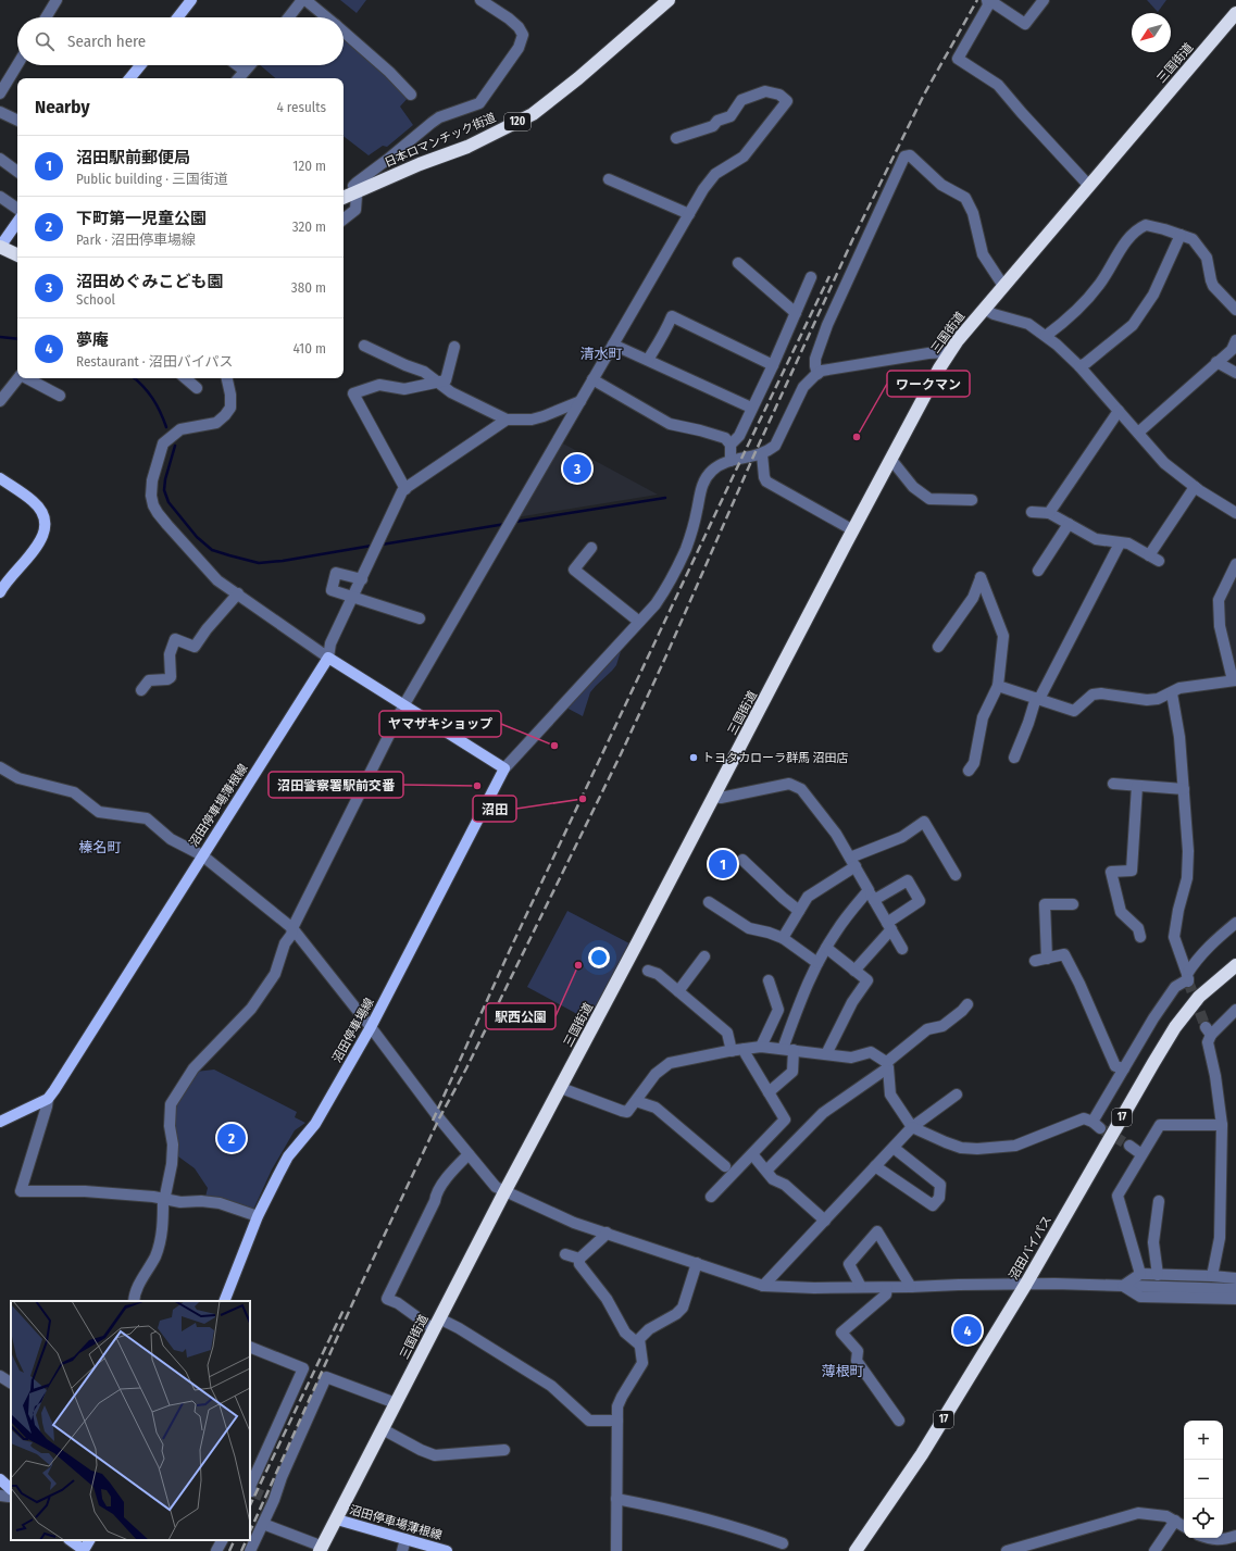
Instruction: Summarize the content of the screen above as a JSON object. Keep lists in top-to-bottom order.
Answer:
{
  "streets": {
    "highway": [
      "三国街道",
      "120",
      "日本ロマンチック街道",
      "17",
      "沼田バイパス"
    ],
    "main road": ["沼田停車場薄根線", "沼田停車場線"]
  },
  "crossings": [
    ["三国街道", "沼田停車場薄根線"]
  ],
  "districts": ["清水町", "榛名町", "薄根町"],
  "places": [
    "ワークマン",
    "ヤマザキショップ",
    "トヨタカローラ群馬 沼田店",
    "沼田警察署駅前交番",
    "沼田",
    "駅西公園"
  ],
  "north": "bottom left",
  "page": {
    "search": "Search here",
    "heading": ["Nearby", "4 results"],
    "list": [
      {
        "mark": "1",
        "name": "沼田駅前郵便局",
        "note": "Public building · 三国街道",
        "value": "120 m"
      },
      {
        "mark": "2",
        "name": "下町第一児童公園",
        "note": "Park · 沼田停車場線",
        "value": "320 m"
      },
      {
        "mark": "3",
        "name": "沼田めぐみこども園",
        "note": "School",
        "value": "380 m"
      },
      {
        "mark": "4",
        "name": "夢庵",
        "note": "Restaurant · 沼田バイパス",
        "value": "410 m"
      }
    ],
    "pins": [
      "3",
      "1",
      "2",
      "4"
    ],
    "map_buttons": ["+", "−"]
  }
}
